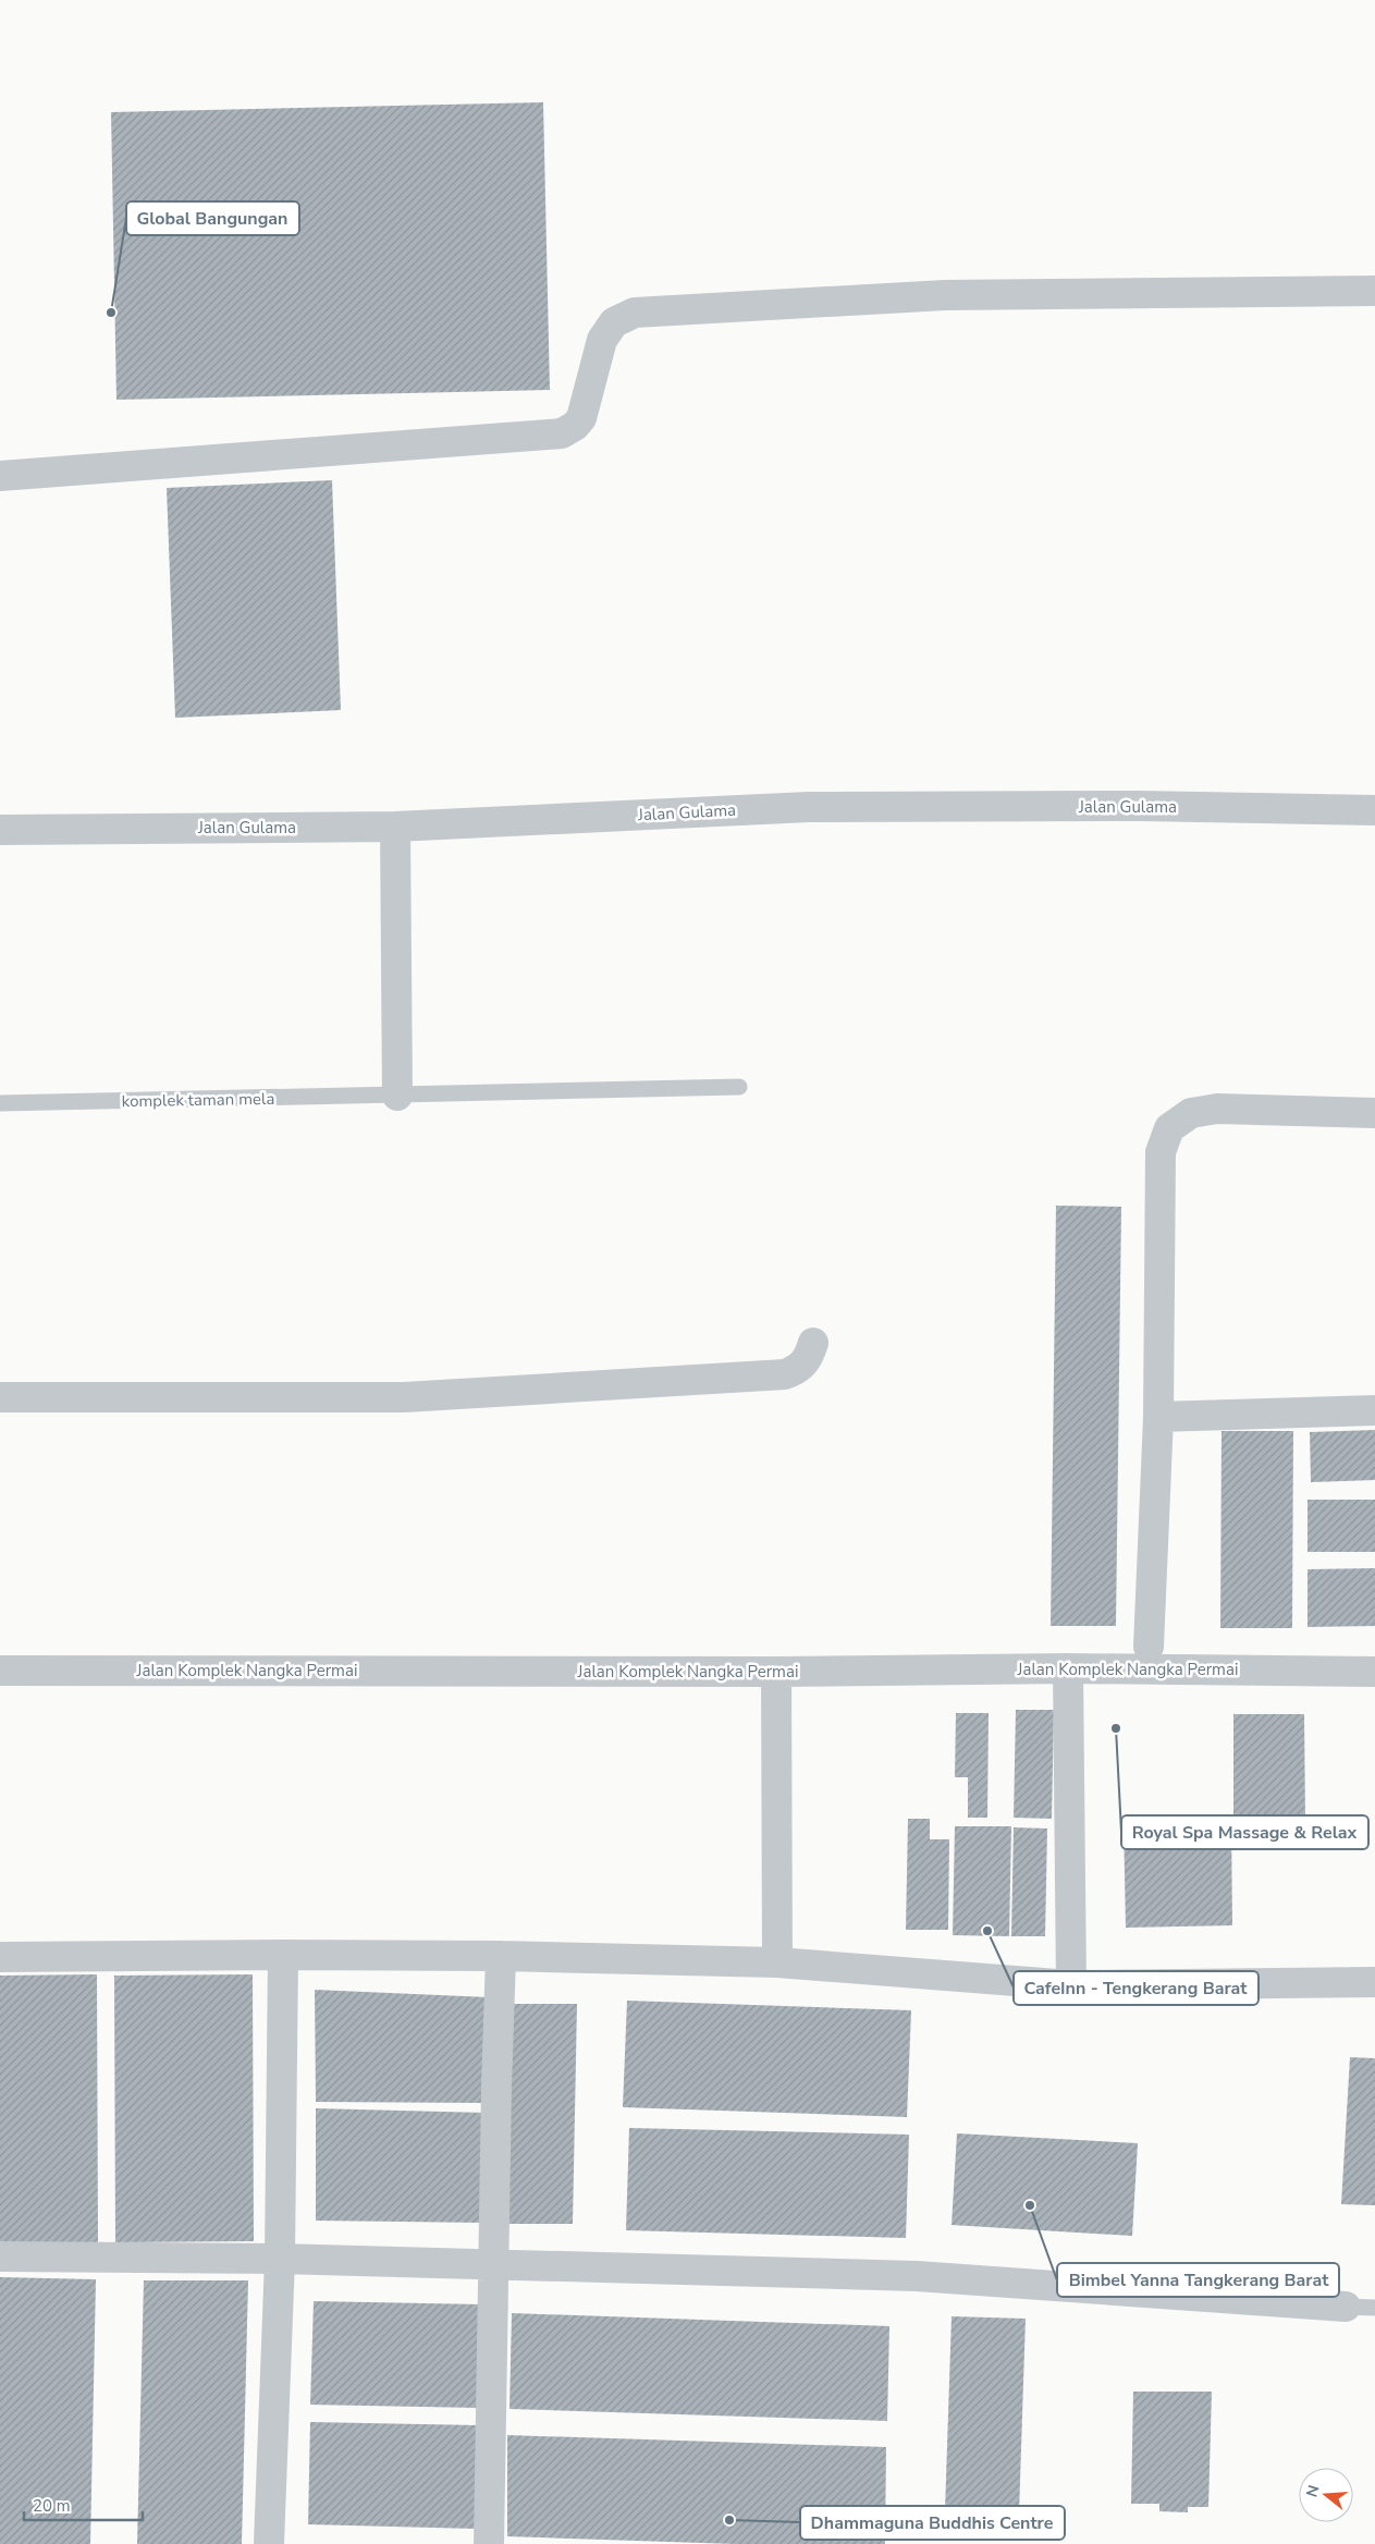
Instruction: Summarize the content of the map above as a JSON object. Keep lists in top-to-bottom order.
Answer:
{
  "streets": {
    "street": ["Jalan Gulama", "Jalan Komplek Nangka Permai"],
    "lane": ["komplek taman mela"]
  },
  "places": [
    "Global Bangungan",
    "Royal Spa Massage & Relax",
    "CafeInn - Tengkerang Barat",
    "Bimbel Yanna Tangkerang Barat",
    "Dhammaguna Buddhis Centre"
  ],
  "scale_bar": "20 m",
  "north": "left"
}
